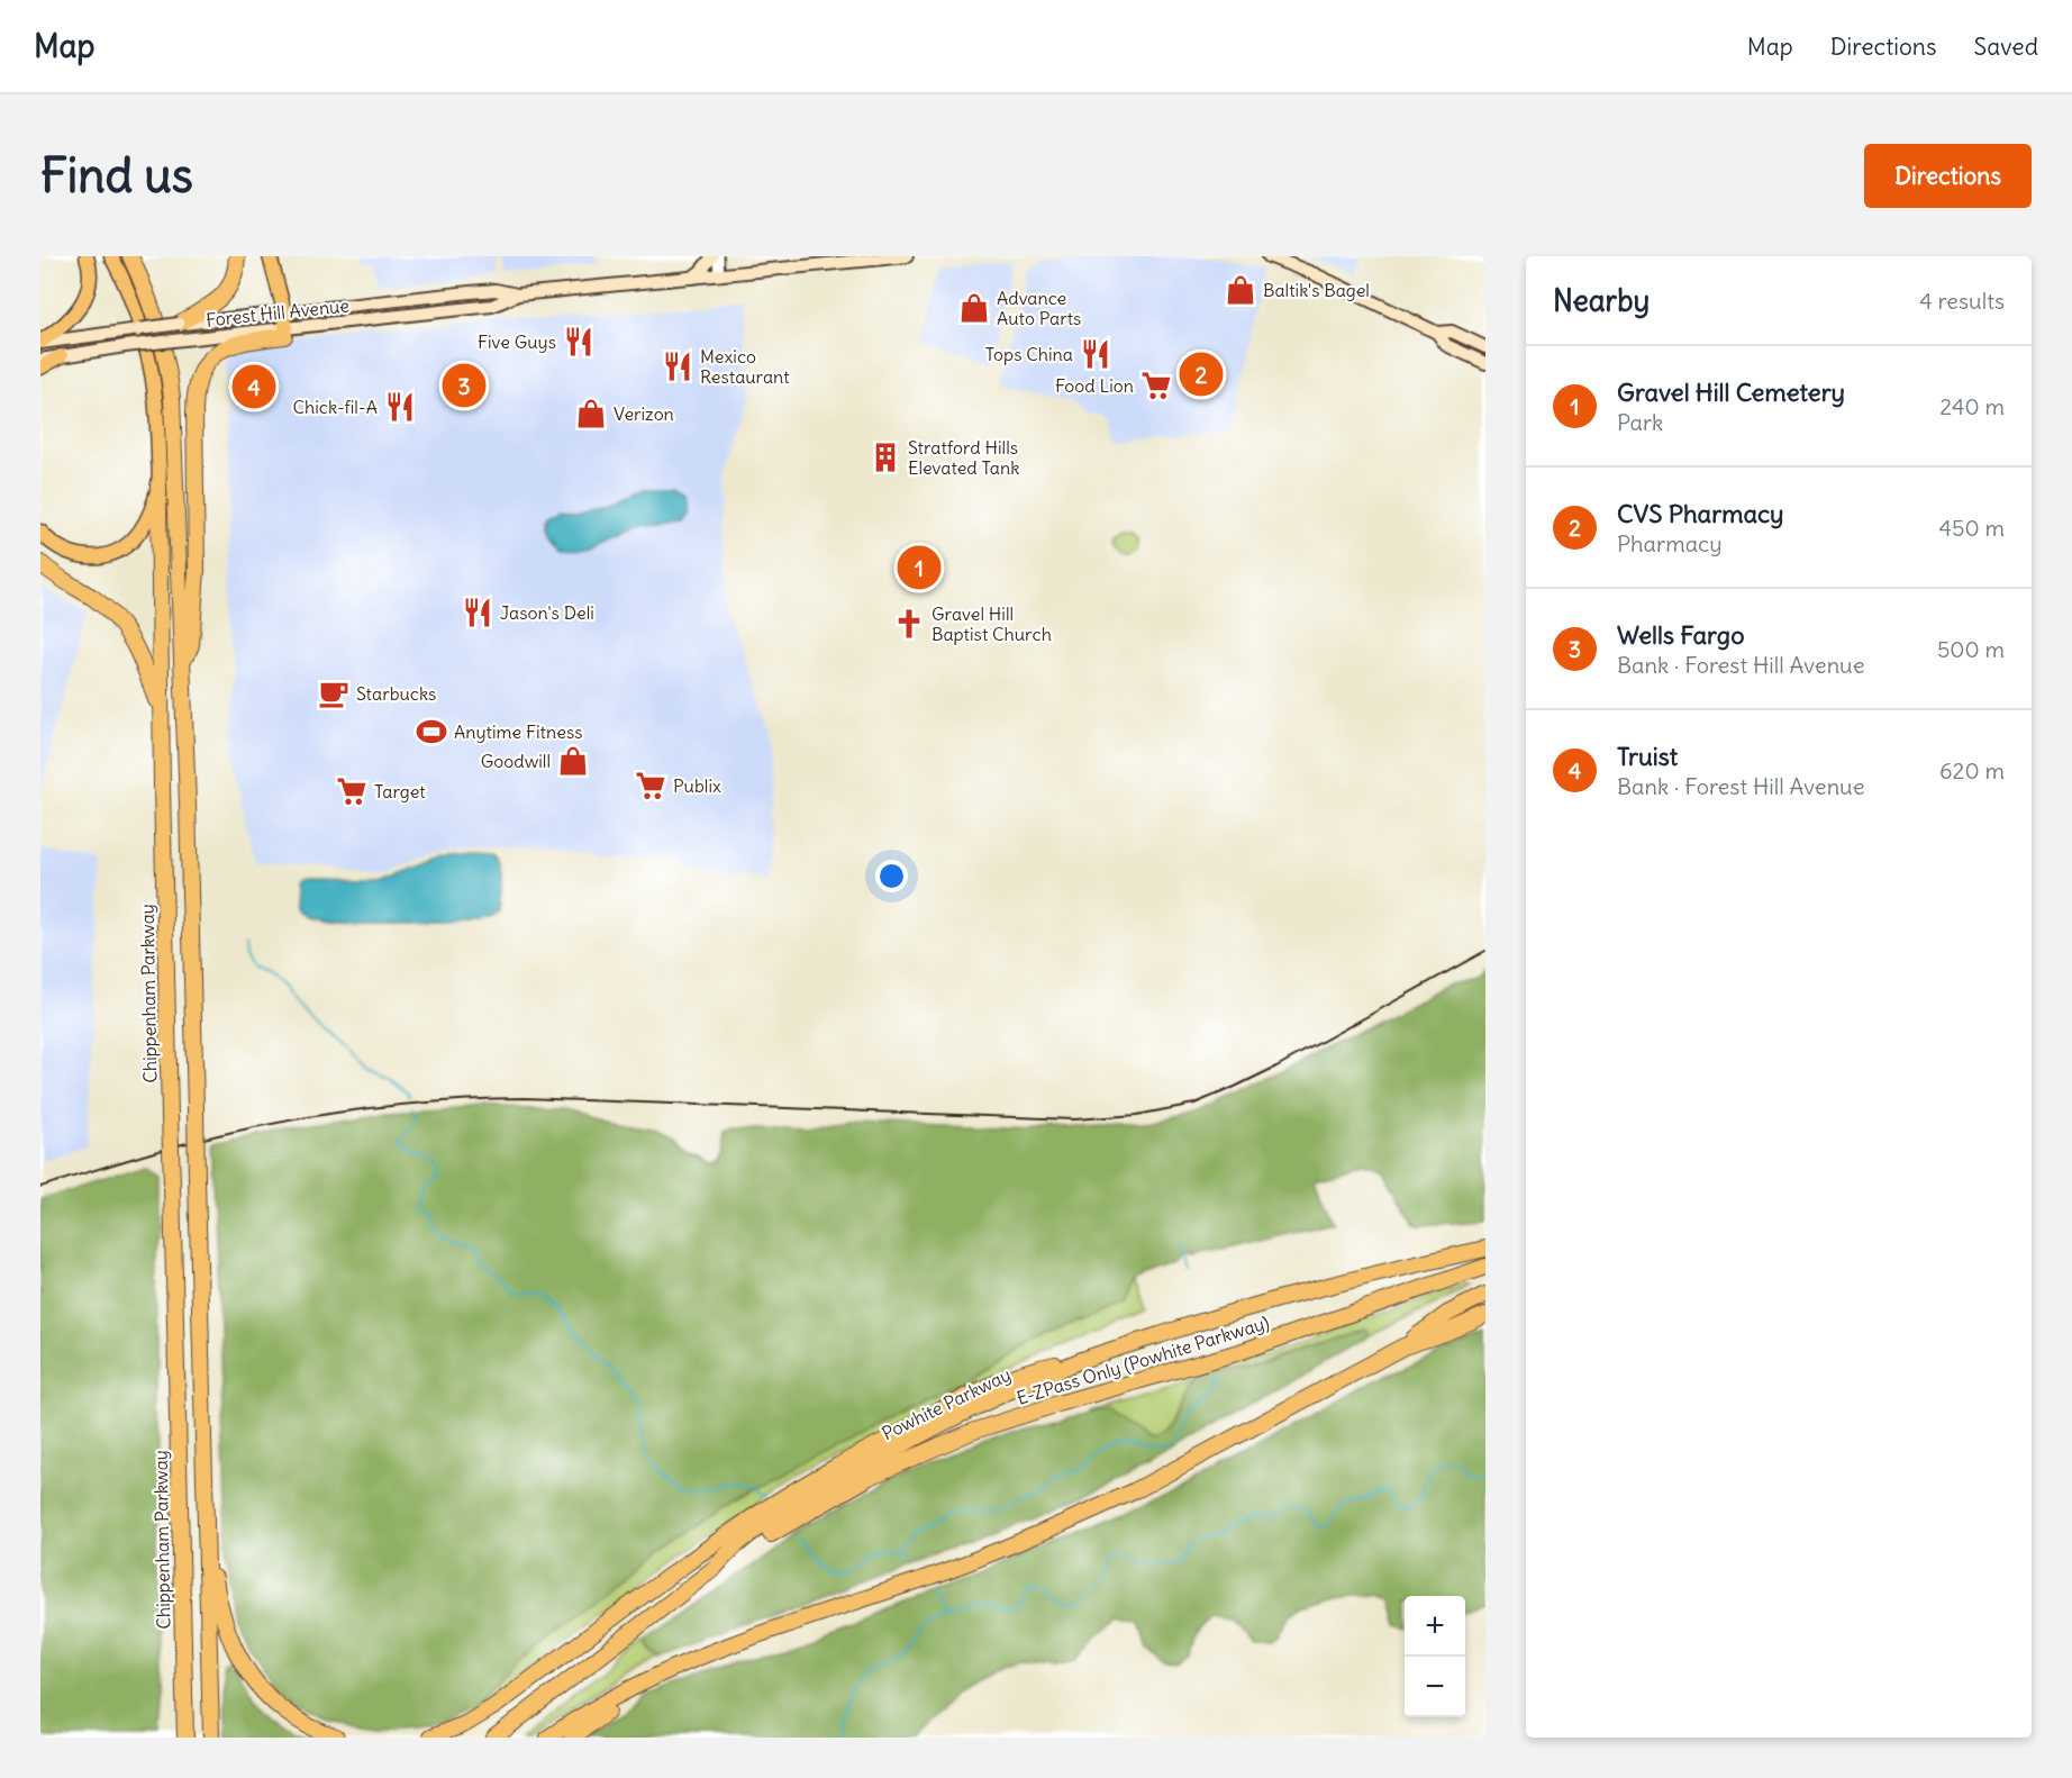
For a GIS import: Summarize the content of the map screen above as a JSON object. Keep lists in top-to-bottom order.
{
  "streets": {
    "highway": ["Chippenham Parkway", "E-ZPass Only (Powhite Parkway)", "Powhite Parkway"],
    "main road": ["Forest Hill Avenue"]
  },
  "crossings": [
    ["E-ZPass Only (Powhite Parkway)", "Powhite Parkway"]
  ],
  "places": {
    "shop": [
      "Baltik's Bagel",
      "Advance Auto Parts",
      "Verizon",
      "Goodwill"
    ],
    "restaurant": [
      "Five Guys",
      "Tops China",
      "Mexico Restaurant",
      "Chick-fil-A",
      "Jason's Deli"
    ],
    "supermarket": ["Food Lion", "Publix", "Target"],
    "building": ["Stratford Hills Elevated Tank"],
    "church": ["Gravel Hill Baptist Church"],
    "cafe": ["Starbucks"],
    "sports": ["Anytime Fitness"]
  },
  "page": {
    "header": "Map",
    "nav": ["Map", "Directions", "Saved"],
    "buttons": "Directions",
    "title": "Find us",
    "heading": ["Nearby", "4 results"],
    "list": [
      {
        "mark": "1",
        "name": "Gravel Hill Cemetery",
        "note": "Park",
        "value": "240 m"
      },
      {
        "mark": "2",
        "name": "CVS Pharmacy",
        "note": "Pharmacy",
        "value": "450 m"
      },
      {
        "mark": "3",
        "name": "Wells Fargo",
        "note": "Bank · Forest Hill Avenue",
        "value": "500 m"
      },
      {
        "mark": "4",
        "name": "Truist",
        "note": "Bank · Forest Hill Avenue",
        "value": "620 m"
      }
    ],
    "pins": [
      "2",
      "3",
      "4",
      "1"
    ],
    "map_buttons": ["+", "−"]
  }
}
